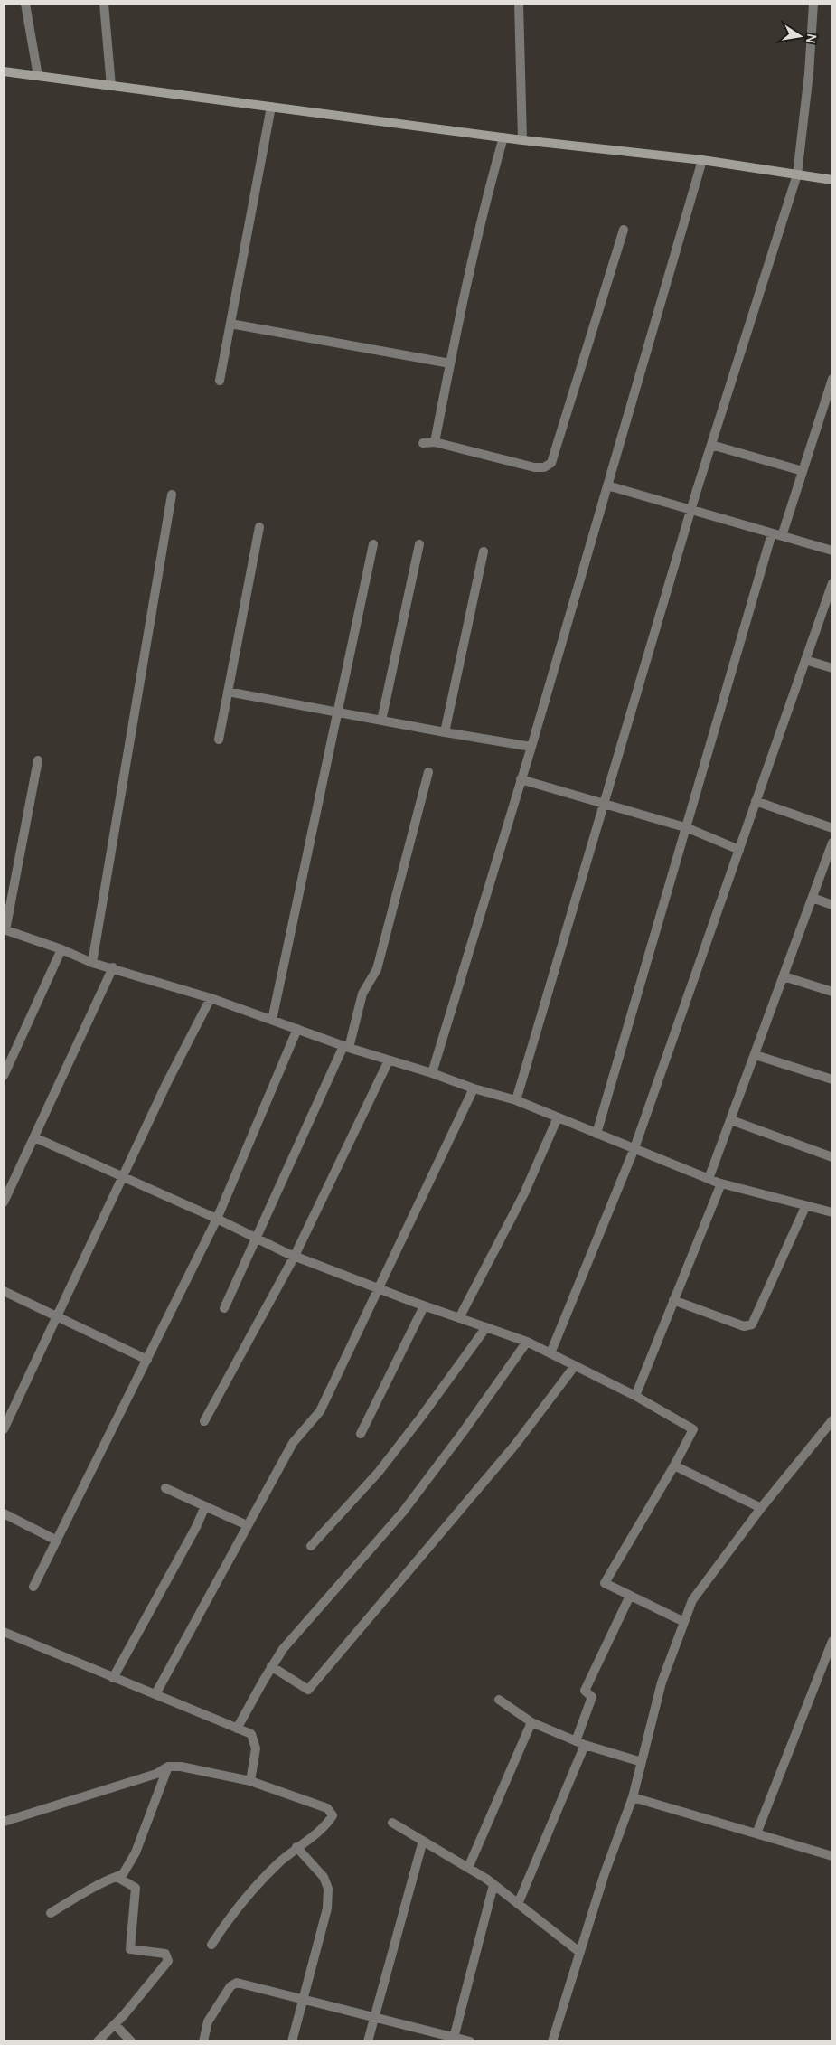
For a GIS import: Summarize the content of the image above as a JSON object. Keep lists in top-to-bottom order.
{
  "north": "right"
}
